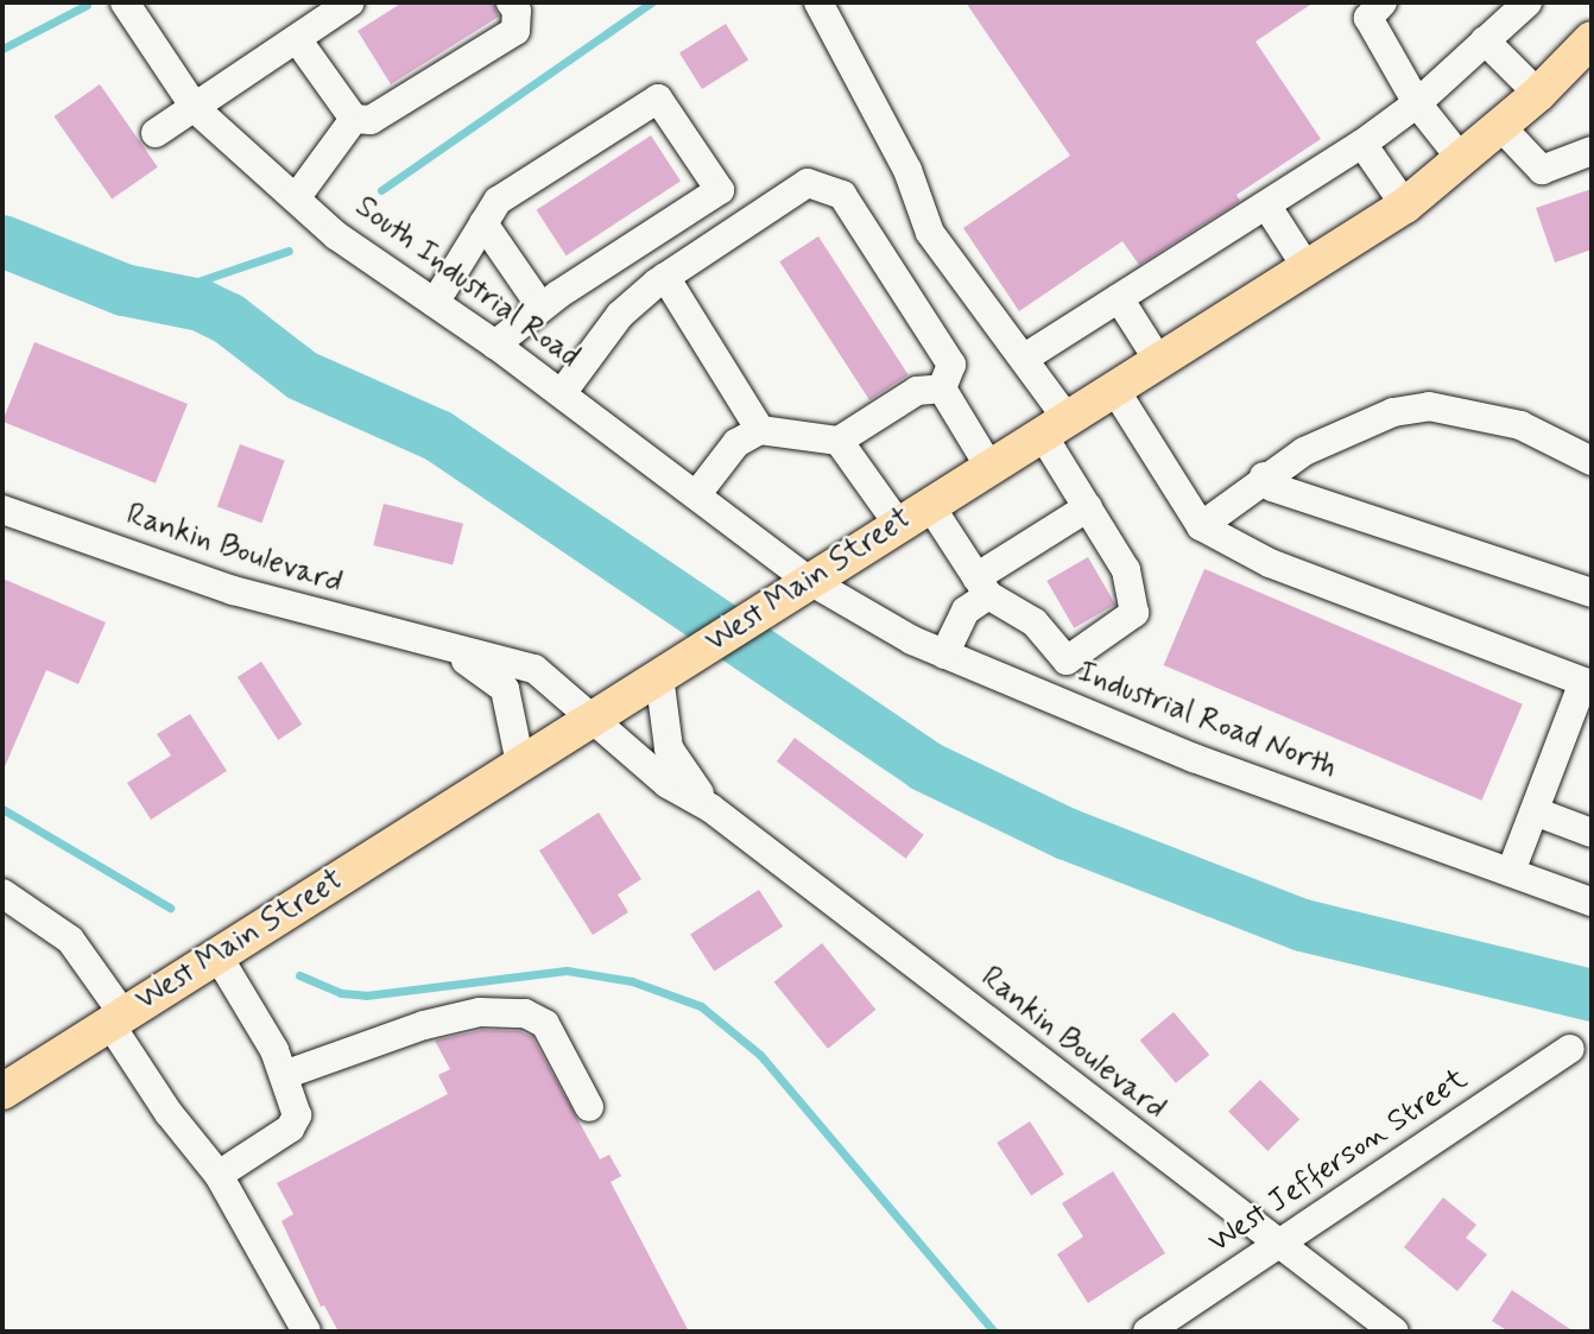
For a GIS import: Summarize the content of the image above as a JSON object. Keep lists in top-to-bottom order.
{
  "streets": {
    "main road": ["West Main Street"],
    "street": [
      "South Industrial Road",
      "Rankin Boulevard",
      "Industrial Road North",
      "West Jefferson Street"
    ]
  },
  "crossings": [
    ["South Industrial Road", "West Main Street"],
    ["South Industrial Road", "Industrial Road North"],
    ["Rankin Boulevard", "West Main Street"],
    ["Rankin Boulevard", "West Jefferson Street"],
    ["West Main Street", "Industrial Road North"]
  ]
}
